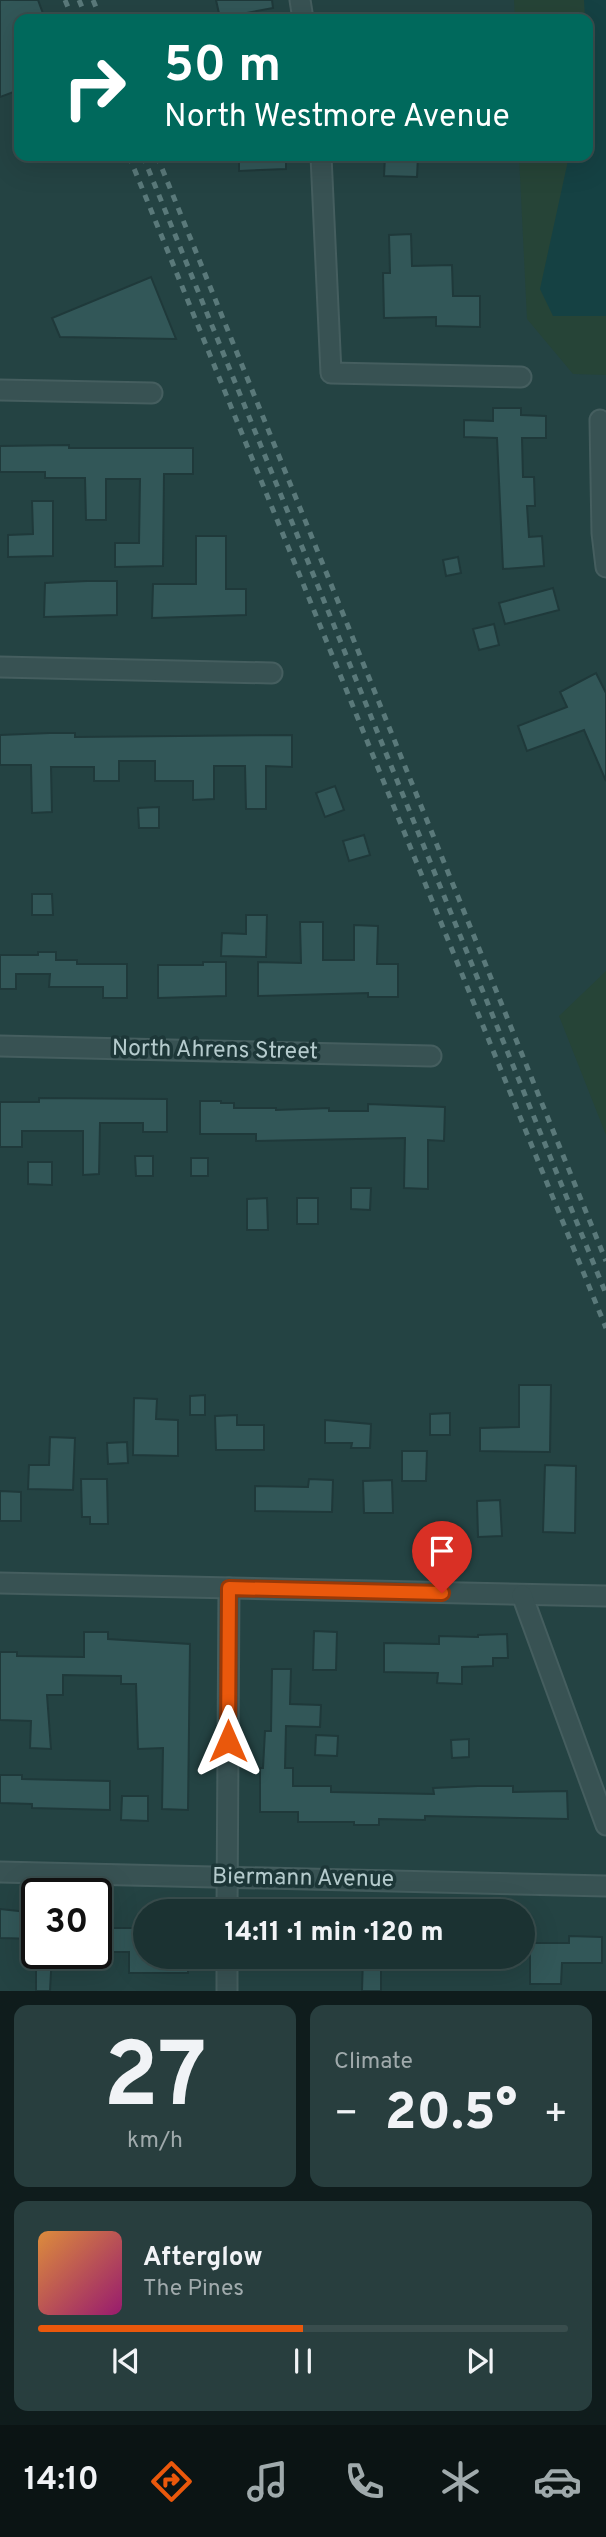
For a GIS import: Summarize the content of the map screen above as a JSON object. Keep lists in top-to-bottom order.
{
  "streets": {
    "street": ["North Ahrens Street", "Biermann Avenue"]
  },
  "page": {
    "turn": ["50 m", "North Westmore Avenue"],
    "limit": "30",
    "trip": "14:11 · 1 min · 120 m",
    "tile": [
      ["27", "km/h"],
      "Climate"
    ],
    "heat": ["−", "20.5°", "+"],
    "song": ["Afterglow", "The Pines"],
    "tabs": "14:10"
  }
}
